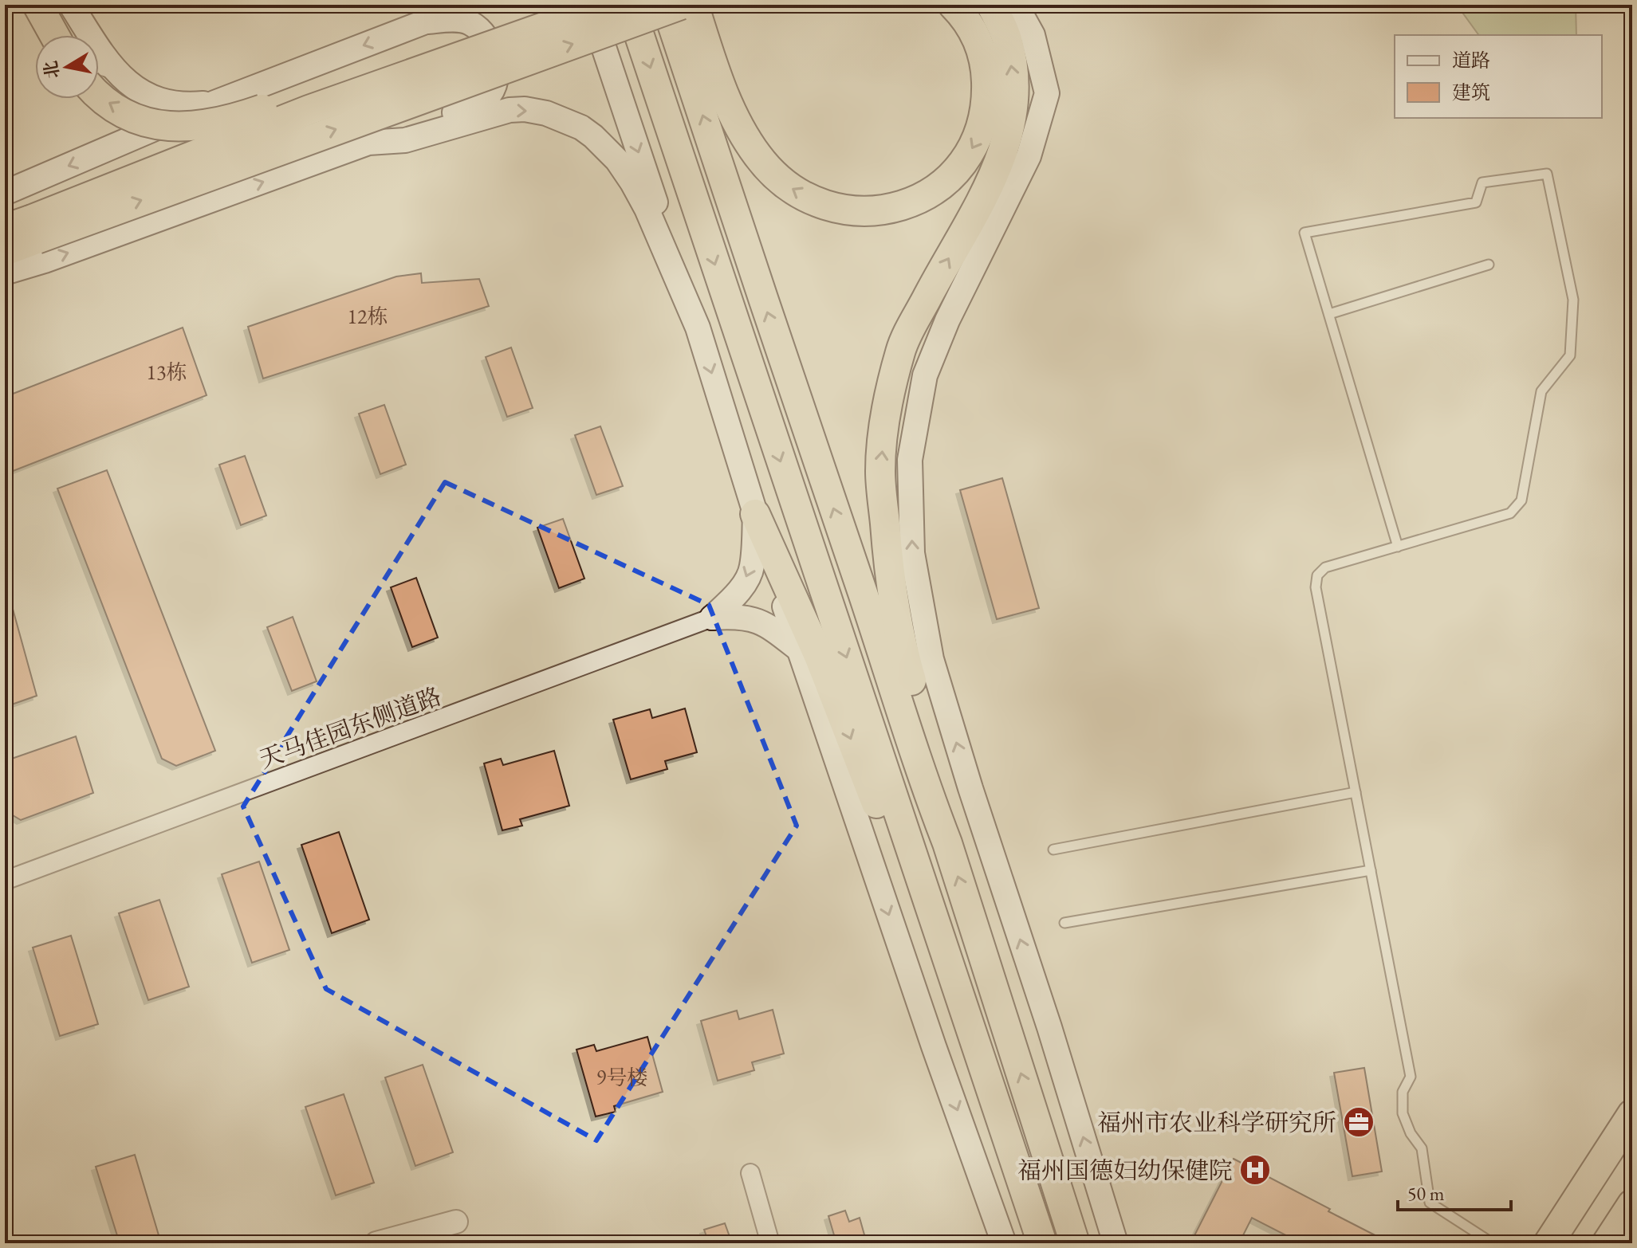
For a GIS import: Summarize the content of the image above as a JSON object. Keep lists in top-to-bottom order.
{
  "streets": {
    "street": ["天马佳园东侧道路"]
  },
  "places": {
    "office": ["福州市农业科学研究所"],
    "hospital": ["福州国德妇幼保健院"]
  },
  "house_numbers": ["12栋", "13栋", "9号楼"],
  "legend": ["道路", "建筑"],
  "scale_bar": "50 m",
  "north": "left"
}
